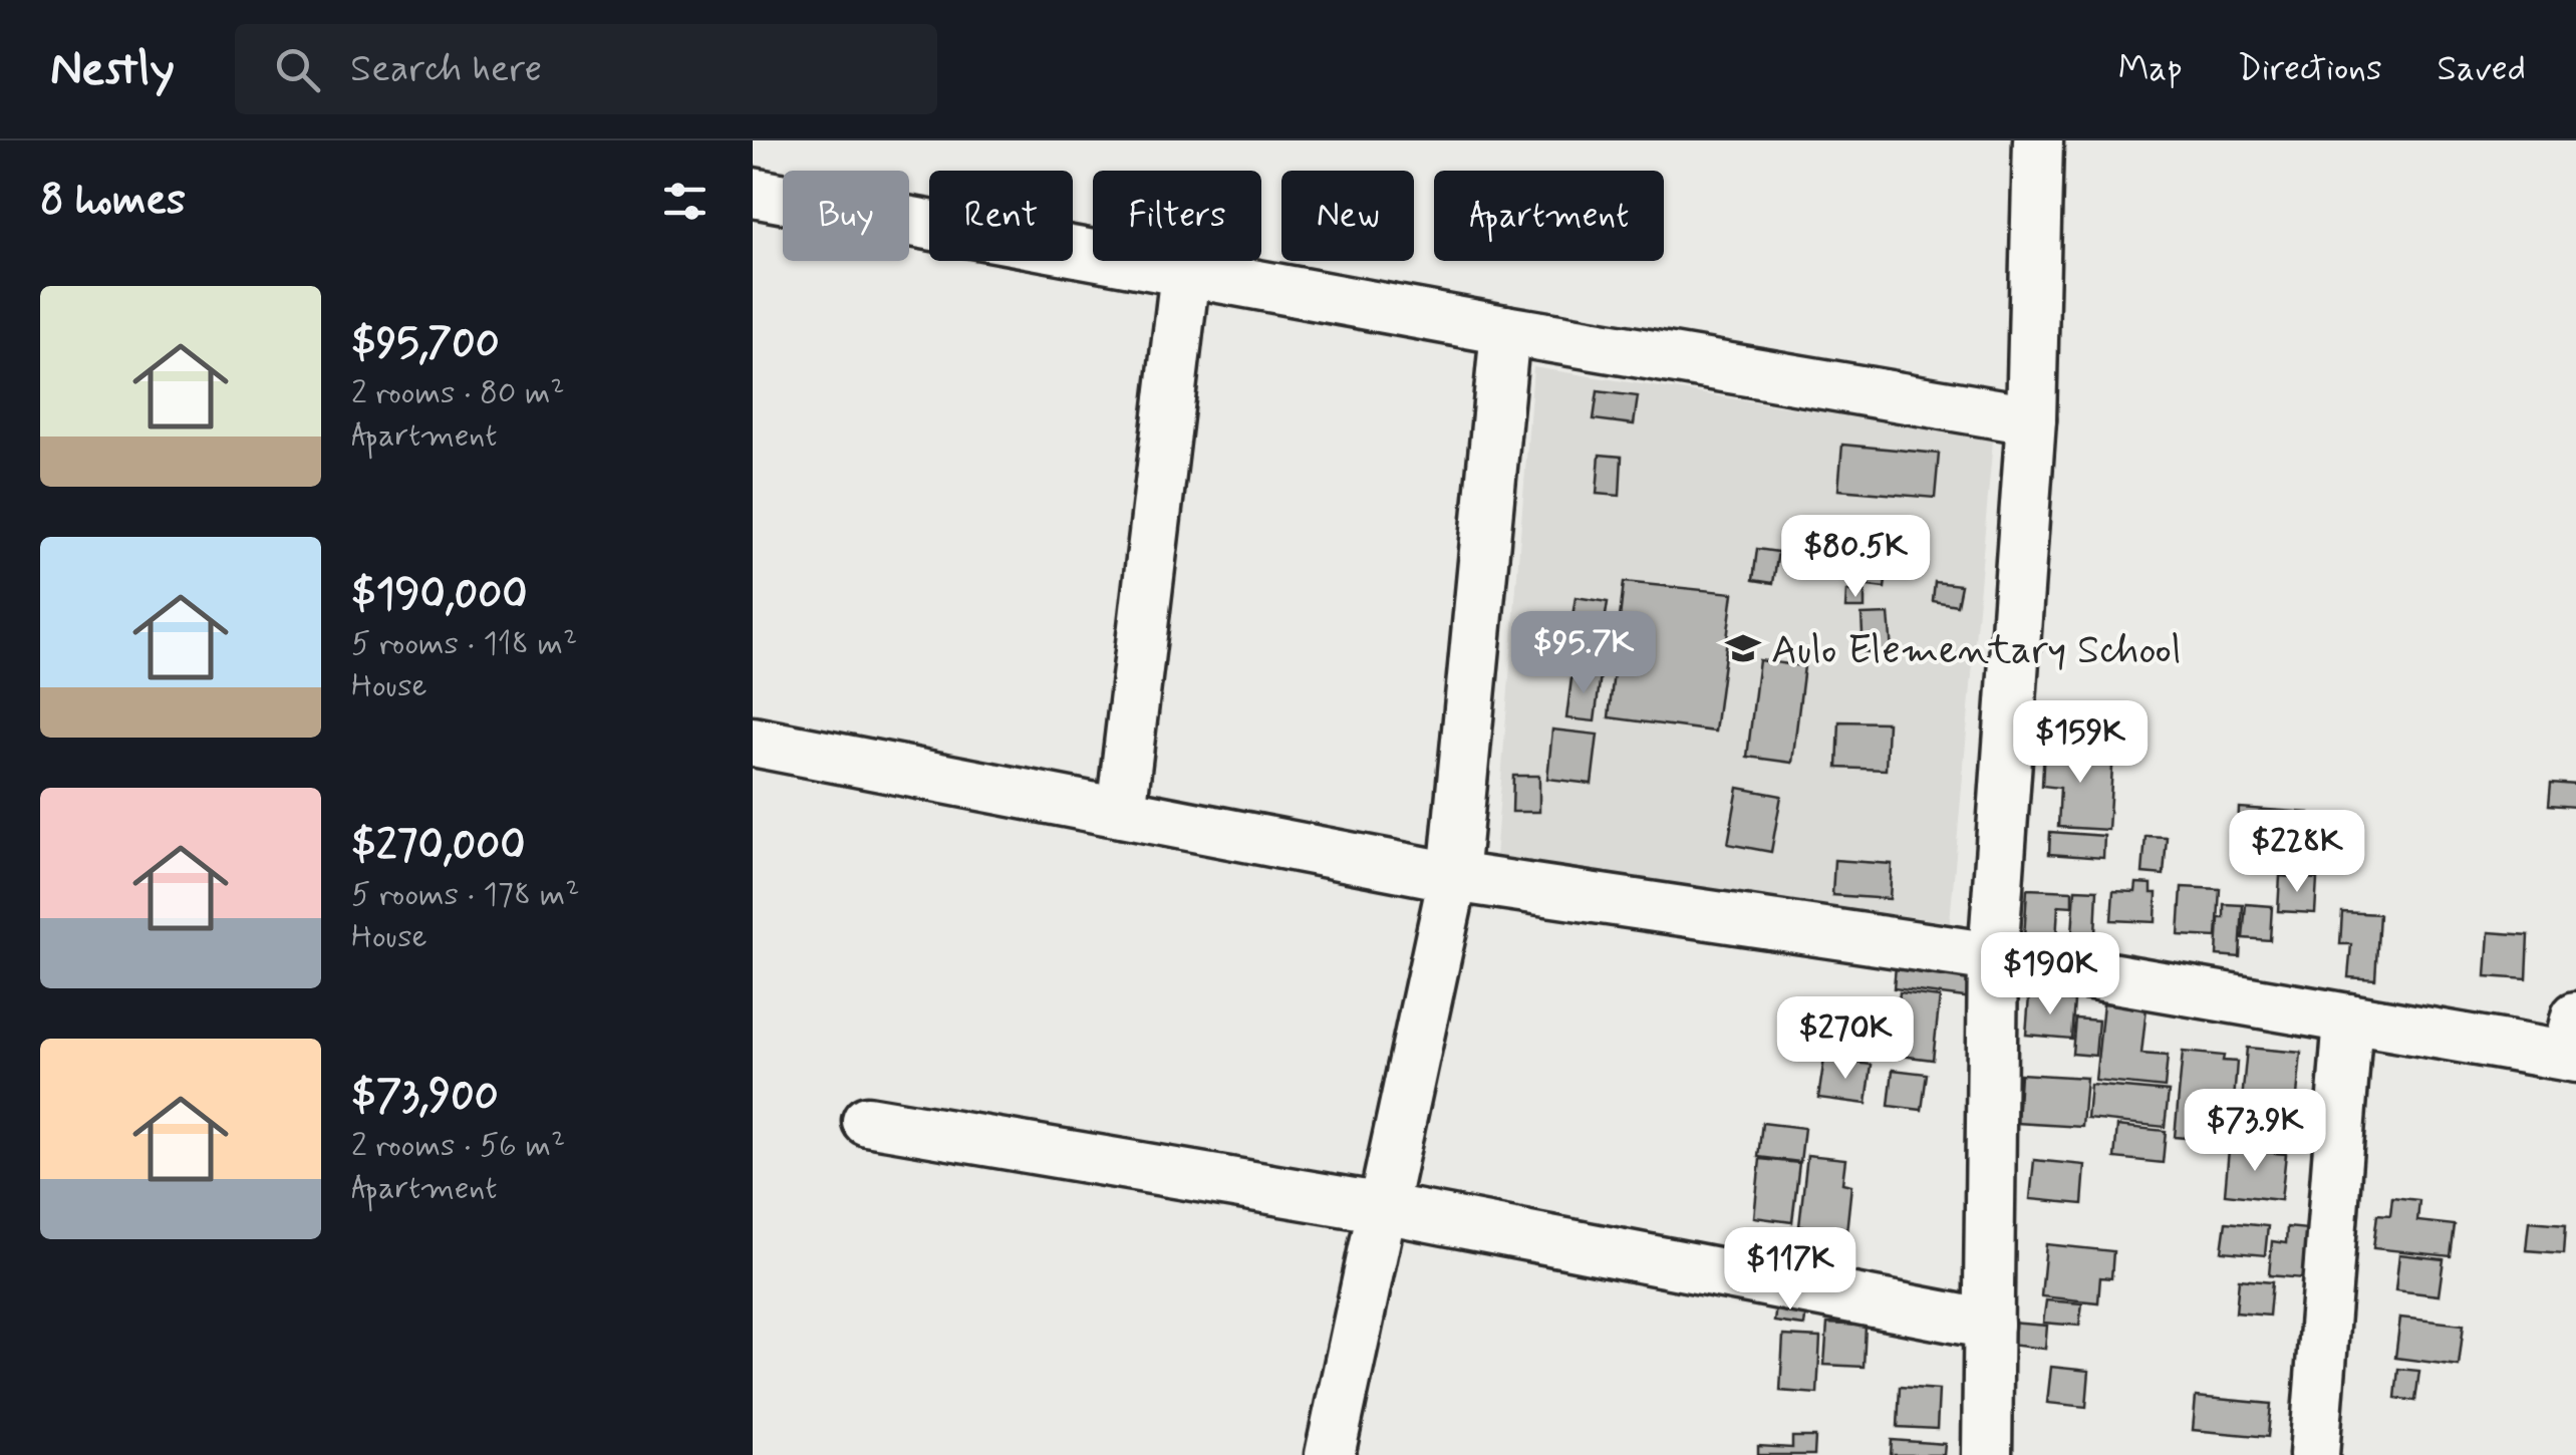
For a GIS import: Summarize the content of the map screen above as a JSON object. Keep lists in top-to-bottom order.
{
  "places": {
    "school or university": ["Aulo Elementary School"]
  },
  "page": {
    "header": "Nestly",
    "search": "Search here",
    "nav": ["Map", "Directions", "Saved"],
    "heading": "8 homes",
    "chip": [
      "Buy",
      "Rent",
      "Filters",
      "New",
      "Apartment"
    ],
    "list": [
      {
        "name": "$95,700",
        "note": "2 rooms · 80 m² · Apartment"
      },
      {
        "name": "$190,000",
        "note": "5 rooms · 118 m² · House"
      },
      {
        "name": "$270,000",
        "note": "5 rooms · 178 m² · House"
      },
      {
        "name": "$73,900",
        "note": "2 rooms · 56 m² · Apartment"
      }
    ],
    "price": [
      "$80.5K",
      "$95.7K",
      "$159K",
      "$228K",
      "$190K",
      "$270K",
      "$73.9K",
      "$117K"
    ]
  }
}
